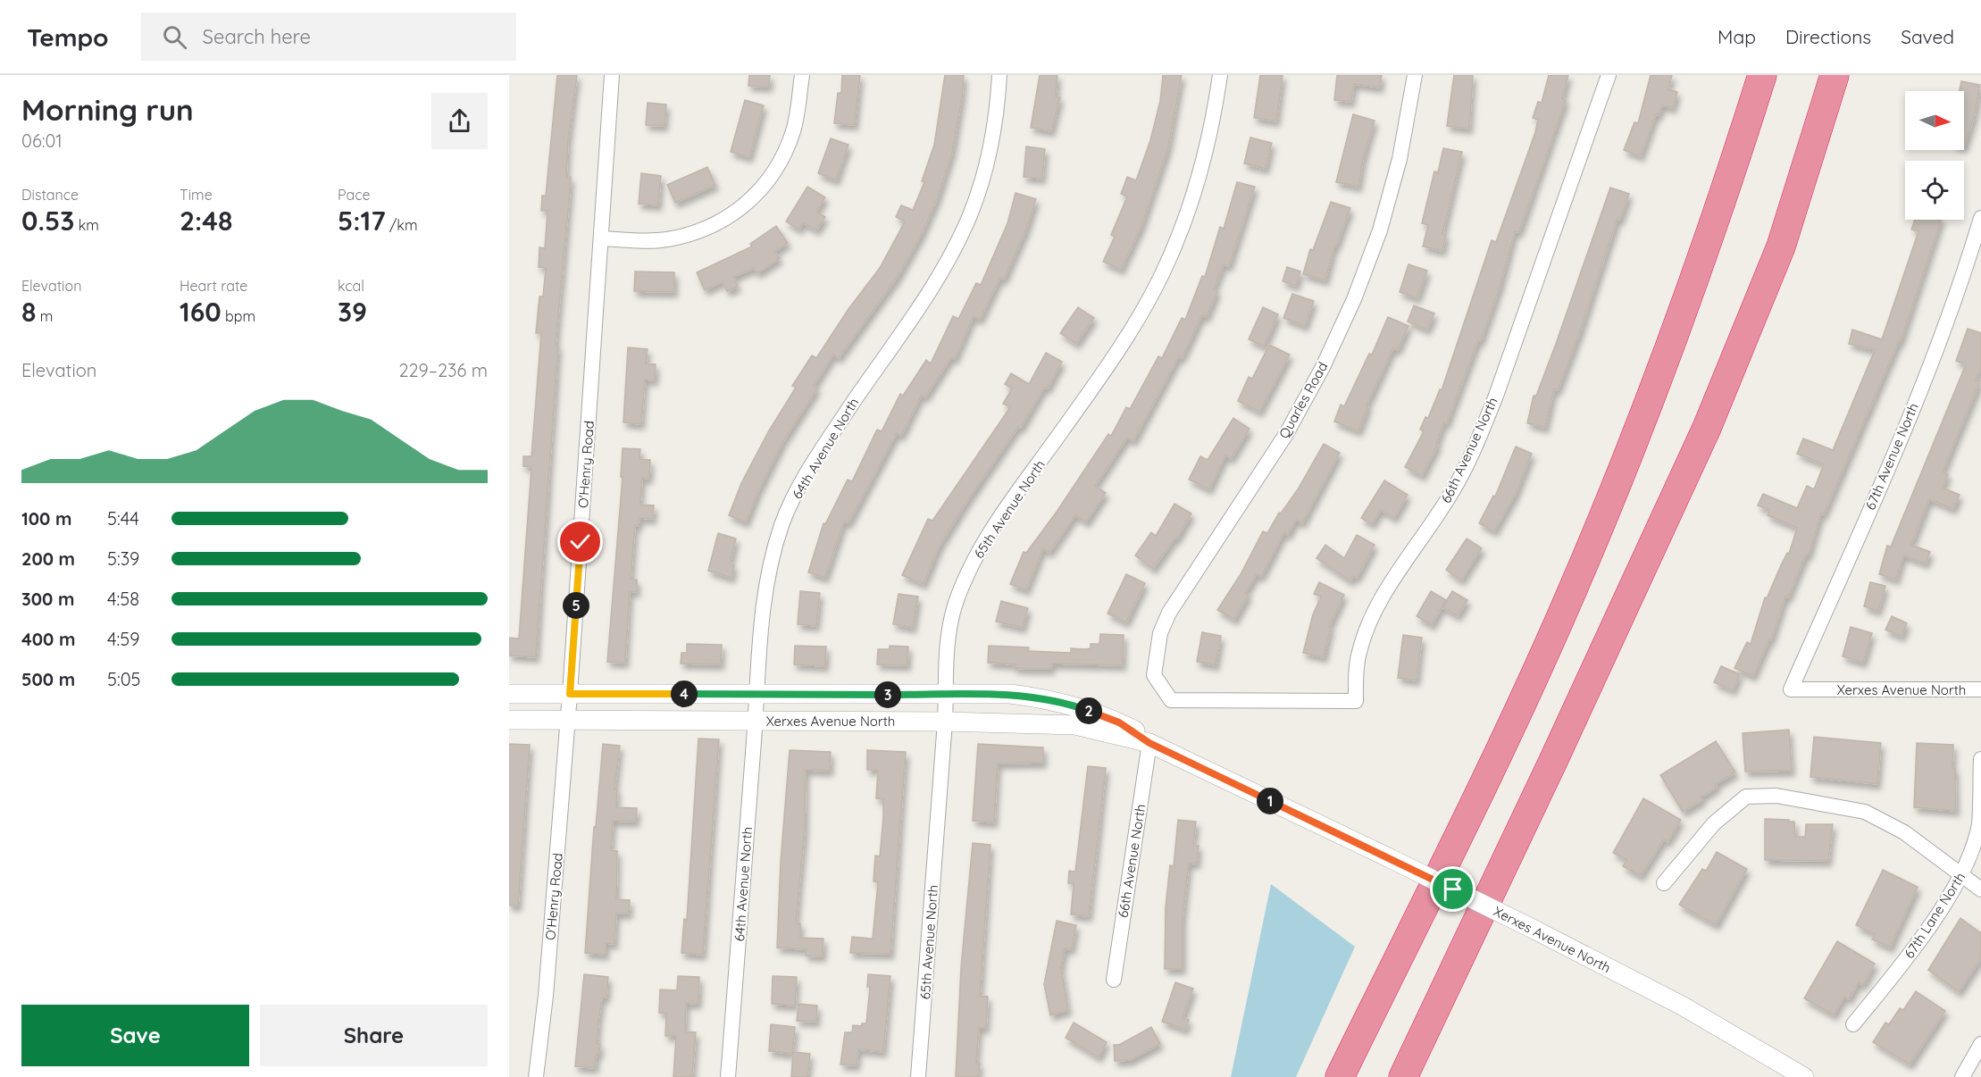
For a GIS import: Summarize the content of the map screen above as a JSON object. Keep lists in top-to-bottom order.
{
  "streets": {
    "street": [
      "Quarles Road",
      "64th Avenue North",
      "66th Avenue North",
      "67th Avenue North",
      "O'Henry Road",
      "65th Avenue North",
      "Xerxes Avenue North",
      "67th Lane North"
    ]
  },
  "crossings": [
    ["Quarles Road", "66th Avenue North"],
    ["64th Avenue North", "Xerxes Avenue North"],
    ["66th Avenue North", "Xerxes Avenue North"],
    ["67th Avenue North", "Xerxes Avenue North"],
    ["O'Henry Road", "Xerxes Avenue North"],
    ["65th Avenue North", "Xerxes Avenue North"]
  ],
  "north": "right",
  "page": {
    "header": "Tempo",
    "search": "Search here",
    "nav": ["Map", "Directions", "Saved"],
    "heading": ["Morning run", "06:01"],
    "stats": [
      ["Distance", "0.53 km"],
      ["Time", "2:48"],
      ["Pace", "5:17 /km"],
      ["Elevation", "8 m"],
      ["Heart rate", "160 bpm"],
      ["kcal", "39"]
    ],
    "chart": ["Elevation", "229–236 m"],
    "list": [
      {
        "name": "100 m",
        "note": "5:44"
      },
      {
        "name": "200 m",
        "note": "5:39"
      },
      {
        "name": "300 m",
        "note": "4:58"
      },
      {
        "name": "400 m",
        "note": "4:59"
      },
      {
        "name": "500 m",
        "note": "5:05"
      }
    ],
    "pins": [
      "5",
      "4",
      "3",
      "2",
      "1"
    ],
    "buttons": ["Save", "Share"]
  }
}
